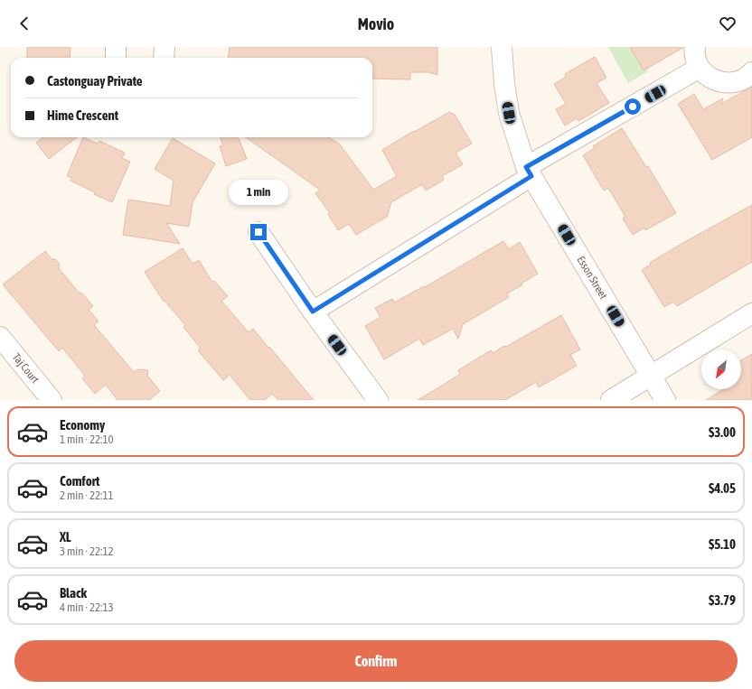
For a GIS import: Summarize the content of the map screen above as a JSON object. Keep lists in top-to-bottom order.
{
  "streets": {
    "street": ["Esson Street", "Taj Court"]
  },
  "north": "bottom left",
  "page": {
    "header": "Movio",
    "banner": ["Castonguay Private", "Hime Crescent"],
    "bubble": "1 min",
    "list": [
      {
        "name": "Economy",
        "note": "1 min · 22:10",
        "value": "$3.00"
      },
      {
        "name": "Comfort",
        "note": "2 min · 22:11",
        "value": "$4.05"
      },
      {
        "name": "XL",
        "note": "3 min · 22:12",
        "value": "$5.10"
      },
      {
        "name": "Black",
        "note": "4 min · 22:13",
        "value": "$3.79"
      }
    ],
    "buttons": "Confirm"
  }
}
